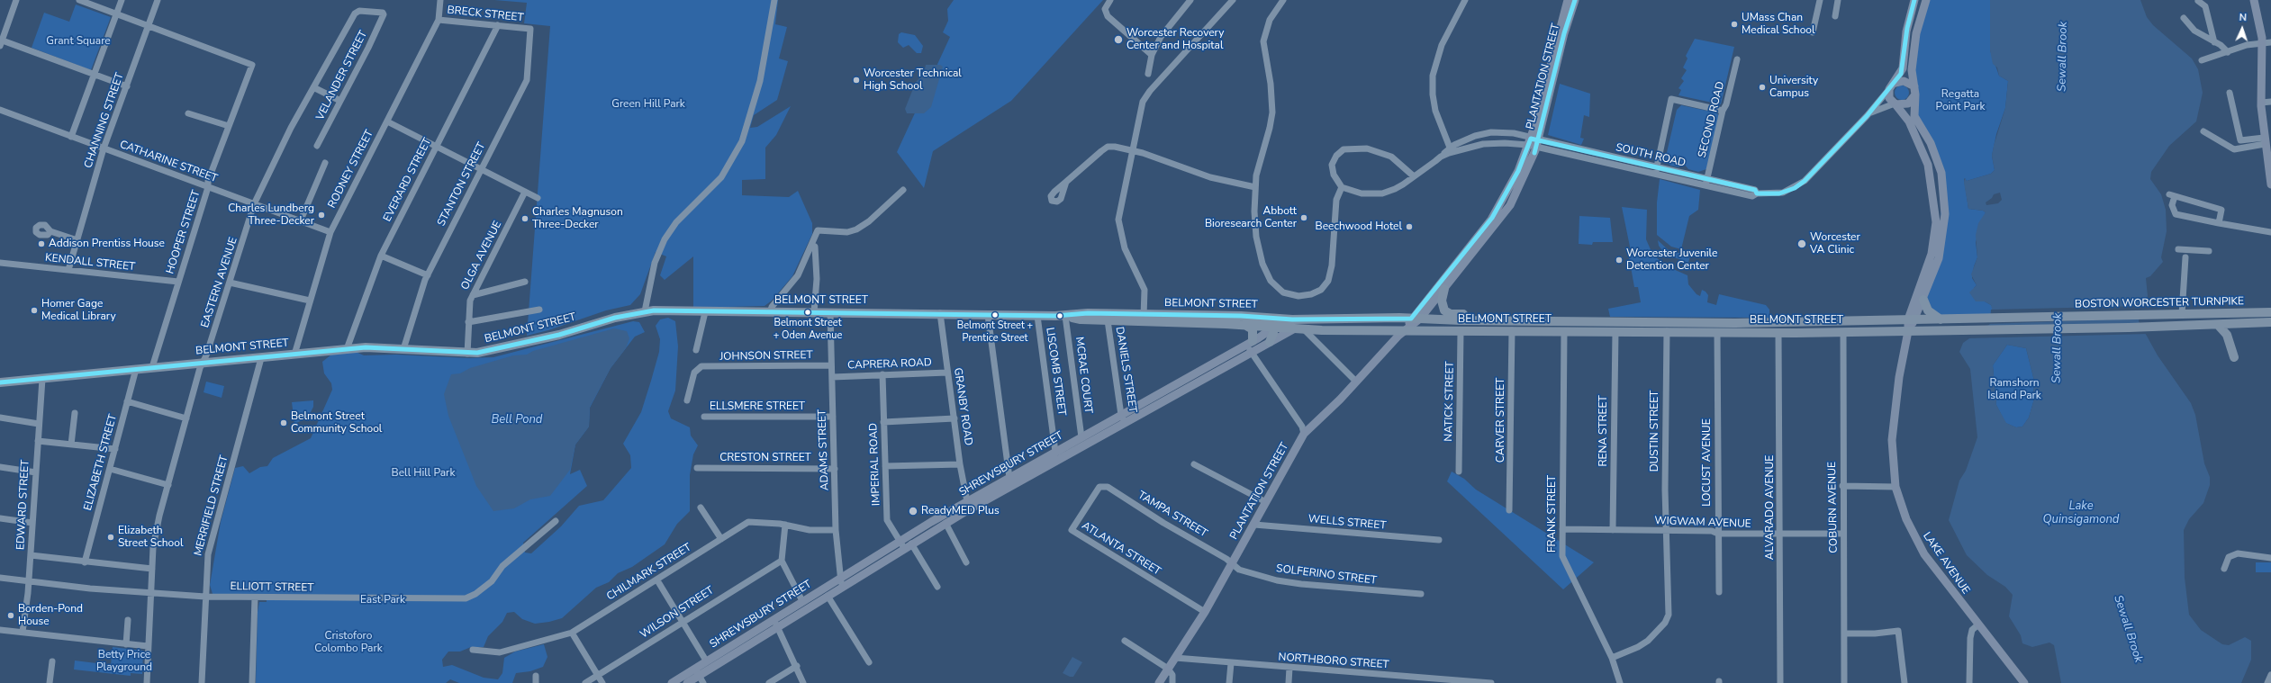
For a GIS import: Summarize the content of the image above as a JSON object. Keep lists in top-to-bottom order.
{
  "streets": {
    "highway": ["BELMONT STREET", "BOSTON WORCESTER TURNPIKE"],
    "main road": ["PLANTATION STREET", "SHREWSBURY STREET", "LAKE AVENUE"],
    "street": [
      "BRECK STREET",
      "VELANDER STREET",
      "SECOND ROAD",
      "CHANNING STREET",
      "SOUTH ROAD",
      "CATHARINE STREET",
      "RODNEY STREET",
      "EVERARD STREET",
      "STANTON STREET",
      "HOOPER STREET",
      "OLGA AVENUE",
      "KENDALL STREET",
      "EASTERN AVENUE",
      "JOHNSON STREET",
      "CAPRERA ROAD",
      "DANIELS STREET",
      "LISCOMB STREET",
      "MCRAE COURT",
      "NATICK STREET",
      "ELLSMERE STREET",
      "GRANBY ROAD",
      "CARVER STREET",
      "RENA STREET",
      "DUSTIN STREET",
      "ADAMS STREET",
      "CRESTON STREET",
      "ELIZABETH STREET",
      "LOCUST AVENUE",
      "IMPERIAL ROAD",
      "EDWARD STREET",
      "MERRIFIELD STREET",
      "ALVARADO AVENUE",
      "COBURN AVENUE",
      "FRANK STREET",
      "TAMPA STREET",
      "WELLS STREET",
      "WIGWAM AVENUE",
      "ATLANTA STREET",
      "CHILMARK STREET",
      "SOLFERINO STREET",
      "ELLIOTT STREET",
      "WILSON STREET",
      "NORTHBORO STREET"
    ]
  },
  "crossings": [
    ["BRECK STREET", "RODNEY STREET"],
    ["BRECK STREET", "EVERARD STREET"],
    ["BRECK STREET", "STANTON STREET"],
    ["VELANDER STREET", "EASTERN AVENUE"],
    ["PLANTATION STREET", "SOUTH ROAD"],
    ["PLANTATION STREET", "BELMONT STREET"],
    ["PLANTATION STREET", "TAMPA STREET"],
    ["PLANTATION STREET", "WELLS STREET"],
    ["PLANTATION STREET", "ATLANTA STREET"],
    ["PLANTATION STREET", "SOLFERINO STREET"],
    ["PLANTATION STREET", "NORTHBORO STREET"],
    ["SECOND ROAD", "SOUTH ROAD"],
    ["CHANNING STREET", "CATHARINE STREET"],
    ["CHANNING STREET", "HOOPER STREET"],
    ["CHANNING STREET", "KENDALL STREET"],
    ["CATHARINE STREET", "RODNEY STREET"],
    ["CATHARINE STREET", "HOOPER STREET"],
    ["CATHARINE STREET", "EASTERN AVENUE"],
    ["RODNEY STREET", "BELMONT STREET"],
    ["EVERARD STREET", "BELMONT STREET"],
    ["STANTON STREET", "BELMONT STREET"],
    ["HOOPER STREET", "KENDALL STREET"],
    ["HOOPER STREET", "BELMONT STREET"],
    ["OLGA AVENUE", "BELMONT STREET"],
    ["EASTERN AVENUE", "BELMONT STREET"],
    ["EASTERN AVENUE", "ELLIOTT STREET"],
    ["BELMONT STREET", "BOSTON WORCESTER TURNPIKE"],
    ["BELMONT STREET", "DANIELS STREET"],
    ["BELMONT STREET", "LISCOMB STREET"],
    ["BELMONT STREET", "MCRAE COURT"],
    ["BELMONT STREET", "NATICK STREET"],
    ["BELMONT STREET", "GRANBY ROAD"],
    ["BELMONT STREET", "CARVER STREET"],
    ["BELMONT STREET", "RENA STREET"],
    ["BELMONT STREET", "DUSTIN STREET"],
    ["BELMONT STREET", "ADAMS STREET"],
    ["BELMONT STREET", "ELIZABETH STREET"],
    ["BELMONT STREET", "LOCUST AVENUE"],
    ["BELMONT STREET", "SHREWSBURY STREET"],
    ["BELMONT STREET", "EDWARD STREET"],
    ["BELMONT STREET", "MERRIFIELD STREET"],
    ["BELMONT STREET", "ALVARADO AVENUE"],
    ["BELMONT STREET", "COBURN AVENUE"],
    ["BELMONT STREET", "FRANK STREET"],
    ["BELMONT STREET", "LAKE AVENUE"],
    ["JOHNSON STREET", "ADAMS STREET"],
    ["CAPRERA ROAD", "GRANBY ROAD"],
    ["CAPRERA ROAD", "ADAMS STREET"],
    ["CAPRERA ROAD", "IMPERIAL ROAD"],
    ["DANIELS STREET", "SHREWSBURY STREET"],
    ["LISCOMB STREET", "SHREWSBURY STREET"],
    ["MCRAE COURT", "SHREWSBURY STREET"],
    ["ELLSMERE STREET", "ADAMS STREET"],
    ["GRANBY ROAD", "SHREWSBURY STREET"],
    ["RENA STREET", "WIGWAM AVENUE"],
    ["DUSTIN STREET", "FRANK STREET"],
    ["DUSTIN STREET", "WIGWAM AVENUE"],
    ["ADAMS STREET", "CRESTON STREET"],
    ["ADAMS STREET", "SHREWSBURY STREET"],
    ["ADAMS STREET", "CHILMARK STREET"],
    ["LOCUST AVENUE", "WIGWAM AVENUE"],
    ["IMPERIAL ROAD", "SHREWSBURY STREET"],
    ["EDWARD STREET", "ELLIOTT STREET"],
    ["MERRIFIELD STREET", "ELLIOTT STREET"],
    ["ALVARADO AVENUE", "WIGWAM AVENUE"],
    ["COBURN AVENUE", "WIGWAM AVENUE"],
    ["FRANK STREET", "WIGWAM AVENUE"],
    ["TAMPA STREET", "ATLANTA STREET"],
    ["TAMPA STREET", "SOLFERINO STREET"]
  ],
  "water": ["Sewall Brook", "Bell Pond", "Lake Quinsigamond"],
  "parks": [
    "Grant Square",
    "Regatta Point Park",
    "Green Hill Park",
    "Ramshorn Island Park",
    "Bell Hill Park",
    "East Park",
    "Cristoforo Colombo Park",
    "Betty Price Playground"
  ],
  "places": [
    "UMass Chan Medical School",
    "Worcester Recovery Center and Hospital",
    "Worcester Technical High School",
    "University Campus",
    "Charles Lundberg Three-Decker",
    "Abbott Bioresearch Center",
    "Charles Magnuson Three-Decker",
    "Beechwood Hotel",
    "Addison Prentiss House",
    "Worcester VA Clinic",
    "Worcester Juvenile Detention Center",
    "Homer Gage Medical Library",
    "Belmont Street + Oden Avenue",
    "Belmont Street + Prentice Street",
    "Belmont Street Community School",
    "ReadyMED Plus",
    "Elizabeth Street School",
    "Borden-Pond House"
  ],
  "north": "top"
}
